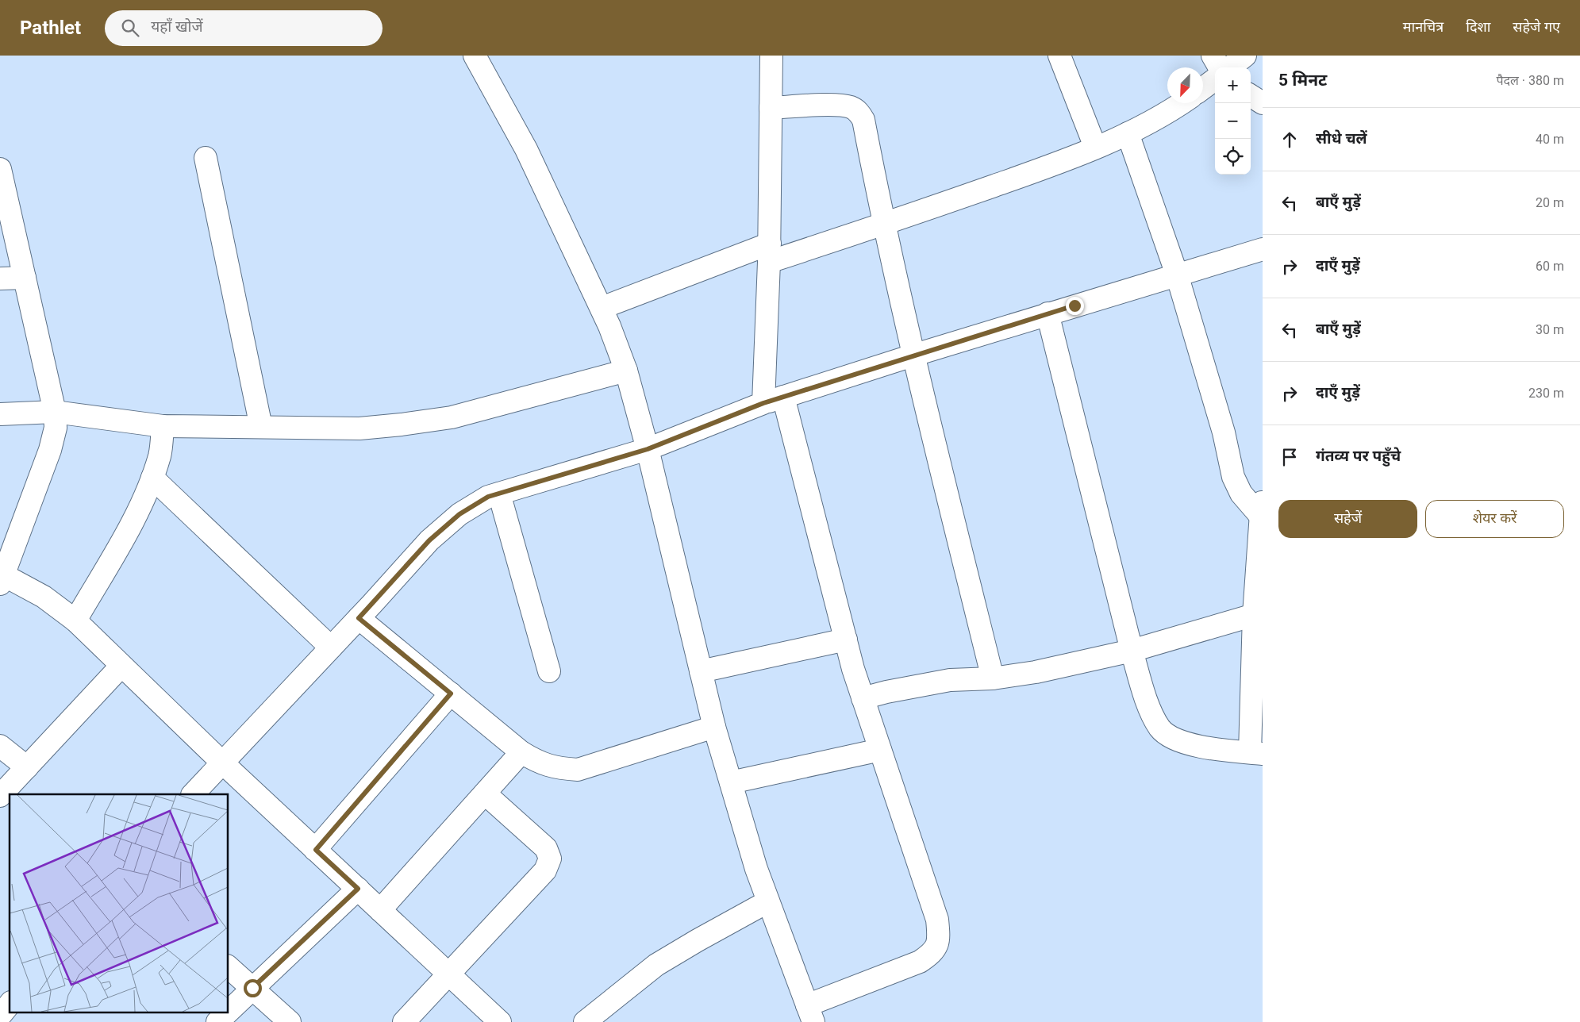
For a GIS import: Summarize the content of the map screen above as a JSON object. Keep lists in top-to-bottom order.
{
  "north": "bottom left",
  "page": {
    "header": "Pathlet",
    "search": "यहाँ खोजें",
    "nav": ["मानचित्र", "दिशा", "सहेजे गए"],
    "heading": ["5 मिनट", "पैदल · 380 m"],
    "map_buttons": ["+", "−"],
    "list": [
      ["सीधे चलें", "40 m"],
      ["बाएँ मुड़ें", "20 m"],
      ["दाएँ मुड़ें", "60 m"],
      ["बाएँ मुड़ें", "30 m"],
      ["दाएँ मुड़ें", "230 m"],
      "गंतव्य पर पहुँचे"
    ],
    "buttons": ["सहेजें", "शेयर करें"]
  }
}
